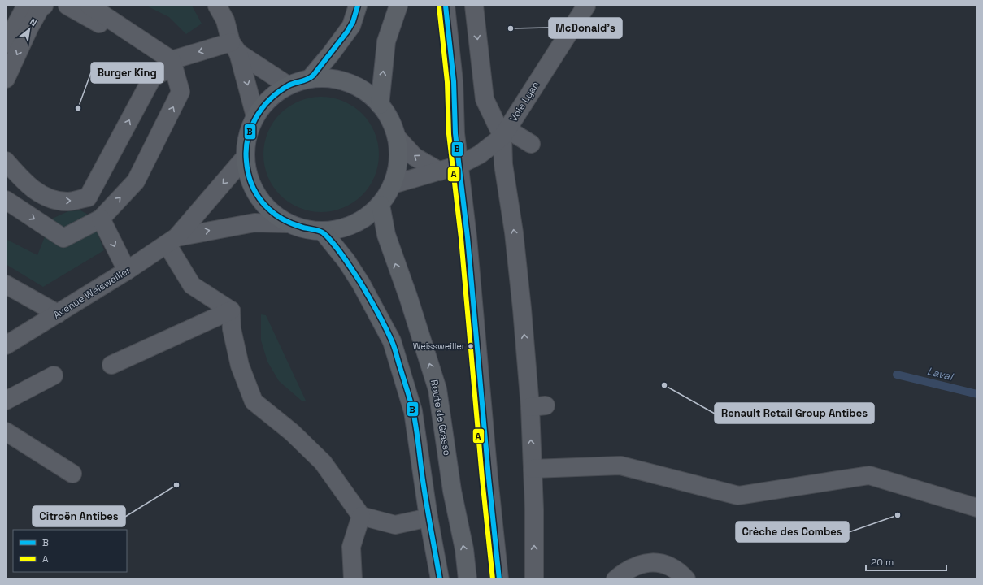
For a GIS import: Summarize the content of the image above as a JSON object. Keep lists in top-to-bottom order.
{
  "streets": {
    "main road": ["Route de Grasse"],
    "street": ["Voie Lyan", "Avenue Weisweiller"]
  },
  "water": ["Laval"],
  "places": [
    "McDonald's",
    "Burger King",
    "Weissweiller",
    "Renault Retail Group Antibes",
    "Citroën Antibes",
    "Crèche des Combes"
  ],
  "lines": ["transit line B", "transit line A"],
  "legend": ["B", "A"],
  "scale_bar": "20 m",
  "north": "top right"
}
